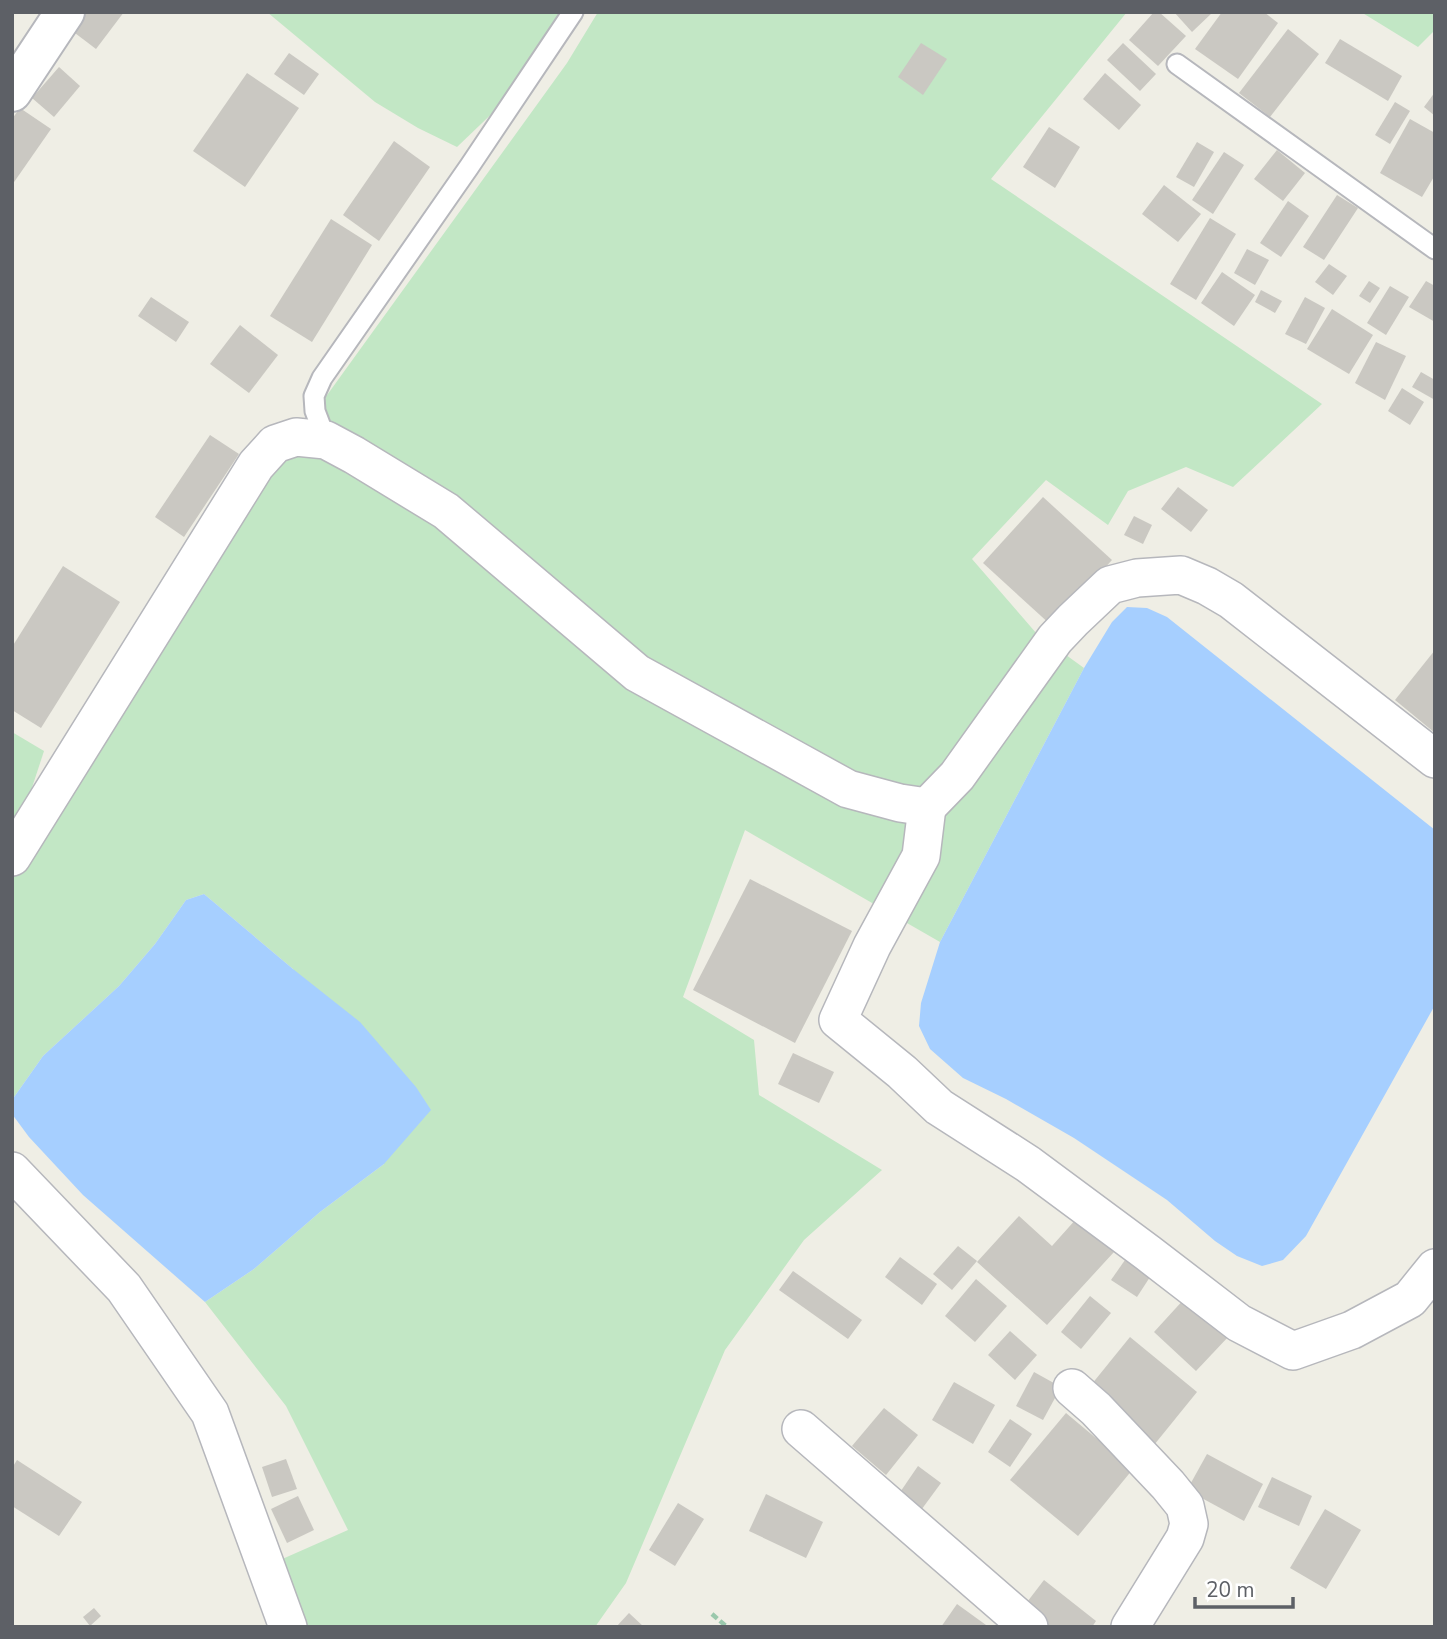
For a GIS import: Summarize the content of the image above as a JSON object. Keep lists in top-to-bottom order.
{
  "scale_bar": "20 m"
}
